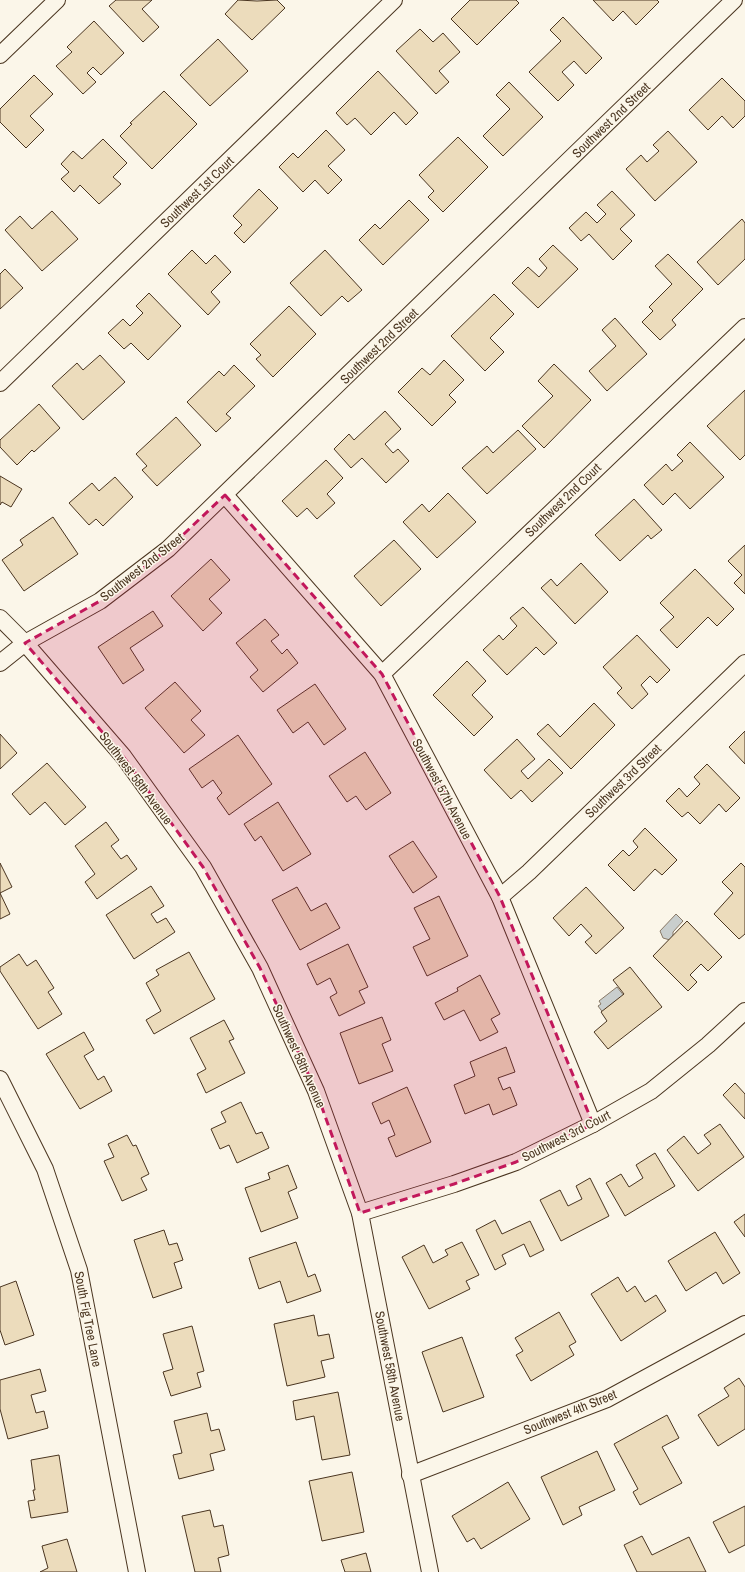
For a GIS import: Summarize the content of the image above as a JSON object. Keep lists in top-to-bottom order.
{
  "streets": {
    "street": [
      "Southwest 2nd Street",
      "Southwest 1st Court",
      "Southwest 2nd Court",
      "Southwest 58th Avenue",
      "Southwest 3rd Street",
      "Southwest 57th Avenue",
      "Southwest 3rd Court",
      "South Fig Tree Lane",
      "Southwest 4th Street"
    ]
  },
  "crossings": [
    ["Southwest 2nd Street", "Southwest 58th Avenue"],
    ["Southwest 2nd Street", "Southwest 57th Avenue"],
    ["Southwest 2nd Court", "Southwest 57th Avenue"],
    ["Southwest 58th Avenue", "Southwest 3rd Court"],
    ["Southwest 58th Avenue", "Southwest 4th Street"],
    ["Southwest 3rd Street", "Southwest 57th Avenue"],
    ["Southwest 57th Avenue", "Southwest 3rd Court"]
  ]
}
